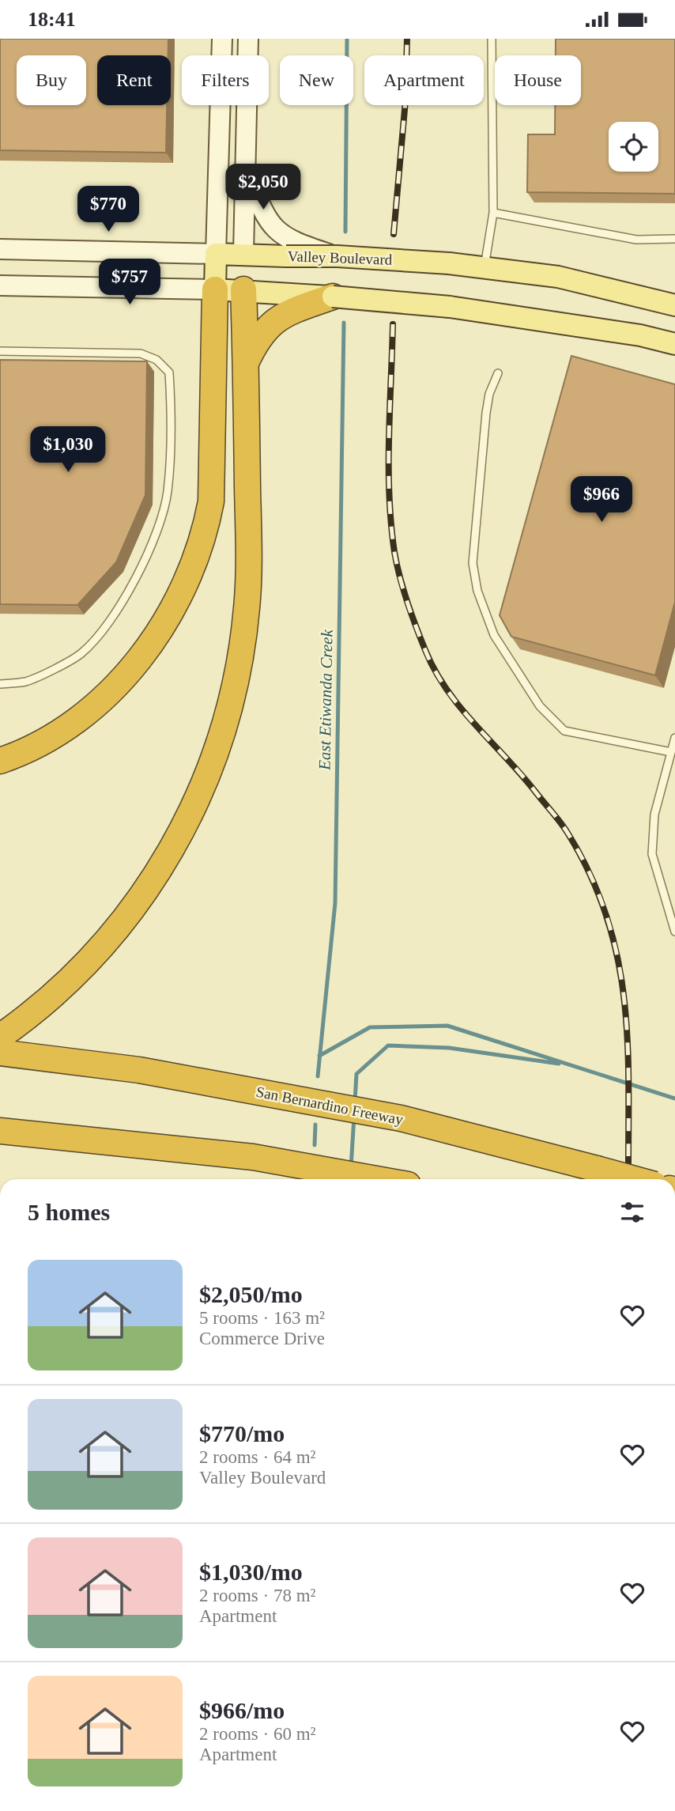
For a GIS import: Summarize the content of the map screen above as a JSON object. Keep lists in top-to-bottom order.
{
  "streets": {
    "highway": ["San Bernardino Freeway"],
    "main road": ["Valley Boulevard"]
  },
  "water": ["East Etiwanda Creek"],
  "page": {
    "status": "18:41",
    "chip": [
      "Buy",
      "Rent",
      "Filters",
      "New",
      "Apartment",
      "House"
    ],
    "price": [
      "$2,050",
      "$770",
      "$757",
      "$1,030",
      "$966"
    ],
    "heading": "5 homes",
    "list": [
      {
        "name": "$2,050/mo",
        "note": "5 rooms · 163 m² · Commerce Drive"
      },
      {
        "name": "$770/mo",
        "note": "2 rooms · 64 m² · Valley Boulevard"
      },
      {
        "name": "$1,030/mo",
        "note": "2 rooms · 78 m² · Apartment"
      },
      {
        "name": "$966/mo",
        "note": "2 rooms · 60 m² · Apartment"
      }
    ]
  }
}
